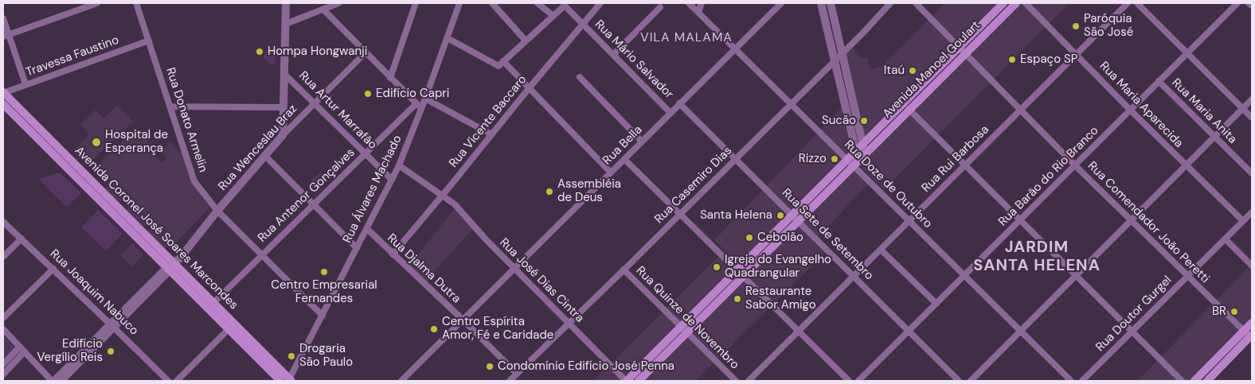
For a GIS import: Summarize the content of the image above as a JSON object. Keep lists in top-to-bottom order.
{
  "streets": {
    "main road": ["Avenida Manoel Goulart", "Avenida Coronel José Soares Marcondes"],
    "street": [
      "Travessa Faustino",
      "Rua Mário Salvador",
      "Rua Maria Aparecida",
      "Rua Artur Marrafão",
      "Rua Maria Anita",
      "Rua Donato Armelin",
      "Rua Vicente Baccaro",
      "Rua Bella",
      "Rua Wenceslau Braz",
      "Rua Rui Barbosa",
      "Rua Barão do Rio Branco",
      "Rua Doze de Outubro",
      "Rua Casemiro Dias",
      "Rua Álvares Machado",
      "Rua Antenor Gonçalves",
      "Rua Comendador João Peretti",
      "Rua Sete de Setembro",
      "Rua Djalma Dutra",
      "Rua José Dias Cintra",
      "Rua Joaquim Nabuco",
      "Rua Doutor Gurgel",
      "Rua Quinze de Novembro"
    ]
  },
  "crossings": [
    ["Travessa Faustino", "Rua Donato Armelin"],
    ["Travessa Faustino", "Avenida Coronel José Soares Marcondes"],
    ["Rua Mário Salvador", "Rua Vicente Baccaro"],
    ["Rua Mário Salvador", "Rua Bella"],
    ["Avenida Manoel Goulart", "Rua Doze de Outubro"],
    ["Avenida Manoel Goulart", "Rua Comendador João Peretti"],
    ["Avenida Manoel Goulart", "Rua Sete de Setembro"],
    ["Avenida Manoel Goulart", "Rua José Dias Cintra"],
    ["Avenida Manoel Goulart", "Rua Quinze de Novembro"],
    ["Rua Maria Aparecida", "Rua Rui Barbosa"],
    ["Rua Maria Aparecida", "Rua Barão do Rio Branco"],
    ["Rua Maria Aparecida", "Rua Doutor Gurgel"],
    ["Rua Artur Marrafão", "Rua Wenceslau Braz"],
    ["Rua Artur Marrafão", "Rua Álvares Machado"],
    ["Rua Artur Marrafão", "Rua Antenor Gonçalves"],
    ["Rua Maria Anita", "Rua Barão do Rio Branco"],
    ["Rua Donato Armelin", "Rua Wenceslau Braz"],
    ["Rua Donato Armelin", "Rua Álvares Machado"],
    ["Rua Donato Armelin", "Rua Antenor Gonçalves"],
    ["Rua Vicente Baccaro", "Rua Djalma Dutra"],
    ["Rua Vicente Baccaro", "Rua José Dias Cintra"],
    ["Rua Bella", "Rua Doze de Outubro"],
    ["Rua Bella", "Rua Sete de Setembro"],
    ["Rua Bella", "Rua Djalma Dutra"],
    ["Rua Bella", "Rua José Dias Cintra"],
    ["Rua Wenceslau Braz", "Avenida Coronel José Soares Marcondes"],
    ["Rua Rui Barbosa", "Rua Doze de Outubro"],
    ["Rua Rui Barbosa", "Rua Comendador João Peretti"],
    ["Rua Rui Barbosa", "Rua Sete de Setembro"],
    ["Rua Barão do Rio Branco", "Rua Doze de Outubro"],
    ["Rua Barão do Rio Branco", "Rua Comendador João Peretti"],
    ["Rua Barão do Rio Branco", "Rua Sete de Setembro"],
    ["Rua Doze de Outubro", "Rua Casemiro Dias"],
    ["Rua Casemiro Dias", "Rua Sete de Setembro"],
    ["Rua Casemiro Dias", "Rua Djalma Dutra"],
    ["Rua Casemiro Dias", "Rua José Dias Cintra"],
    ["Rua Casemiro Dias", "Rua Quinze de Novembro"],
    ["Rua Álvares Machado", "Rua Antenor Gonçalves"],
    ["Rua Álvares Machado", "Avenida Coronel José Soares Marcondes"],
    ["Rua Álvares Machado", "Rua Djalma Dutra"],
    ["Rua Álvares Machado", "Rua José Dias Cintra"],
    ["Rua Antenor Gonçalves", "Avenida Coronel José Soares Marcondes"],
    ["Rua Comendador João Peretti", "Rua Doutor Gurgel"]
  ],
  "districts": ["VILA MALAMA", "JARDIM SANTA HELENA"],
  "places": [
    "Paróquia São José",
    "Hompa Hongwanji",
    "Espaço SP",
    "Itaú",
    "Edifício Capri",
    "Sucão",
    "Hospital de Esperança",
    "Rizzo",
    "Assembléia de Deus",
    "Santa Helena",
    "Cebolão",
    "Igreja do Evangelho Quadrangular",
    "Centro Empresarial Fernandes",
    "Restaurante Sabor Amigo",
    "BR",
    "Centro Espírita Amor, Fé e Caridade",
    "Edifício Vergílio Reis",
    "Drogaria São Paulo",
    "Condomínio Edifício José Penna"
  ]
}
